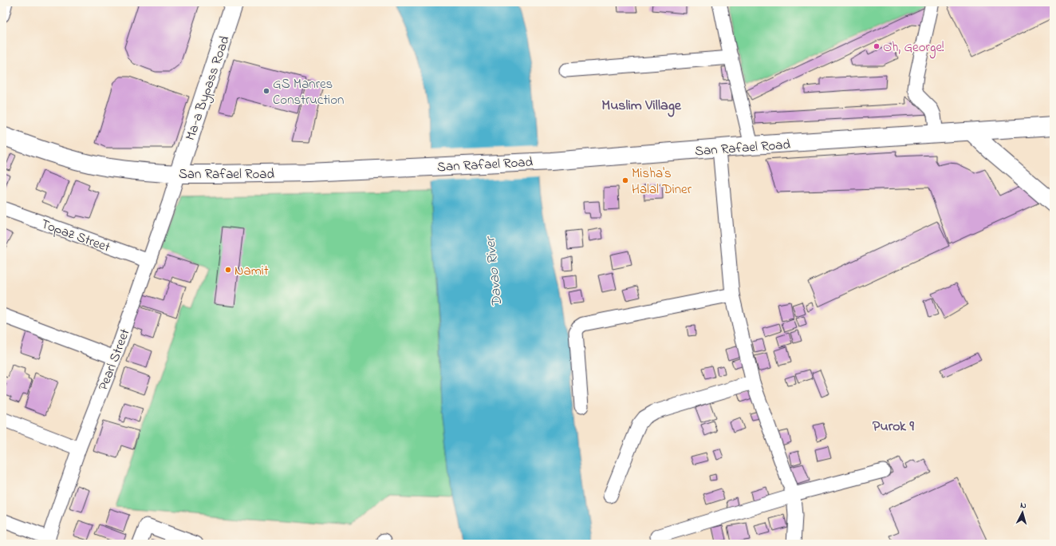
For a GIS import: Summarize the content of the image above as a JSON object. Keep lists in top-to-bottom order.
{
  "streets": {
    "main road": ["Ma-a Bypass Road", "San Rafael Road"],
    "street": ["Topaz Street", "Pearl Street"]
  },
  "crossings": [
    ["Ma-a Bypass Road", "San Rafael Road"],
    ["Ma-a Bypass Road", "Pearl Street"],
    ["San Rafael Road", "Pearl Street"],
    ["Topaz Street", "Pearl Street"]
  ],
  "districts": ["Muslim Village", "Purok 9"],
  "water": ["Davao River"],
  "places": [
    "Oh, George!",
    "GS Manres Construction",
    "Misha's Halal Diner",
    "Namit"
  ],
  "north": "top"
}
